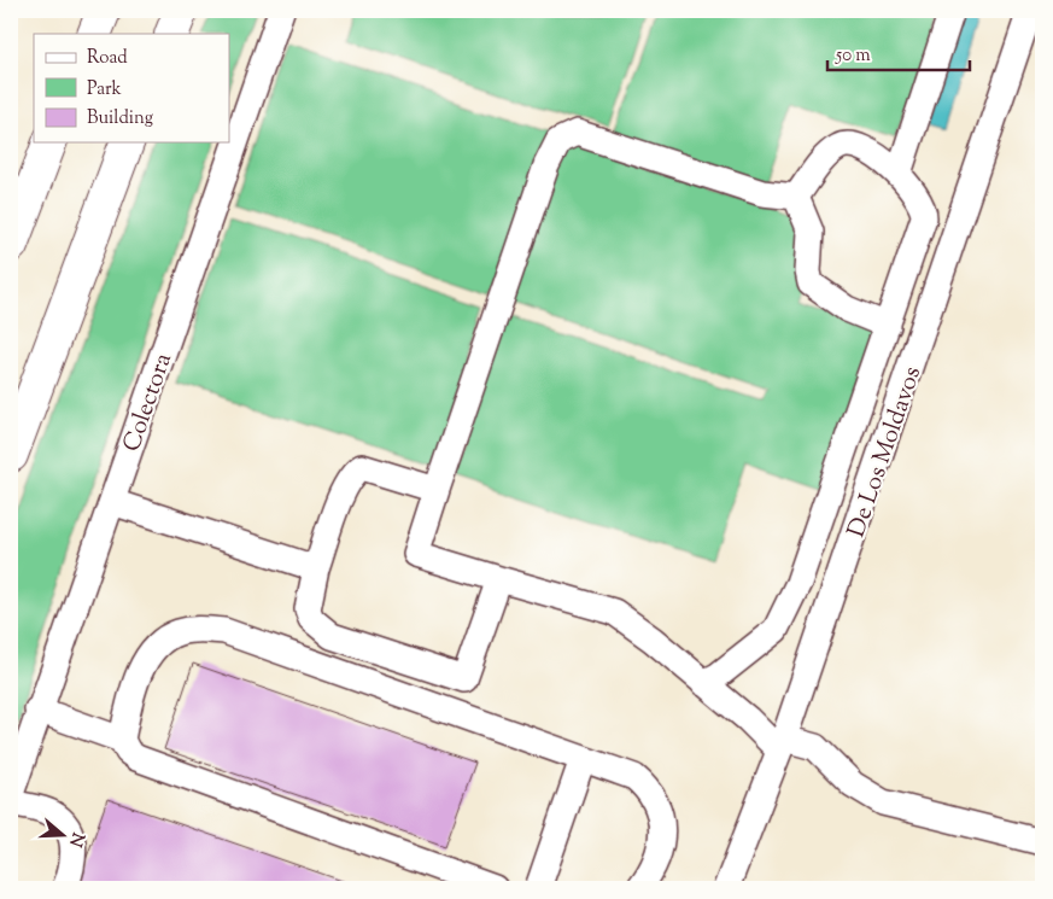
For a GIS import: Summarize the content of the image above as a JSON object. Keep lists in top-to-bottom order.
{
  "streets": {
    "street": ["Colectora", "De Los Moldavos"]
  },
  "legend": ["Road", "Park", "Building"],
  "scale_bar": "50 m",
  "north": "right"
}
